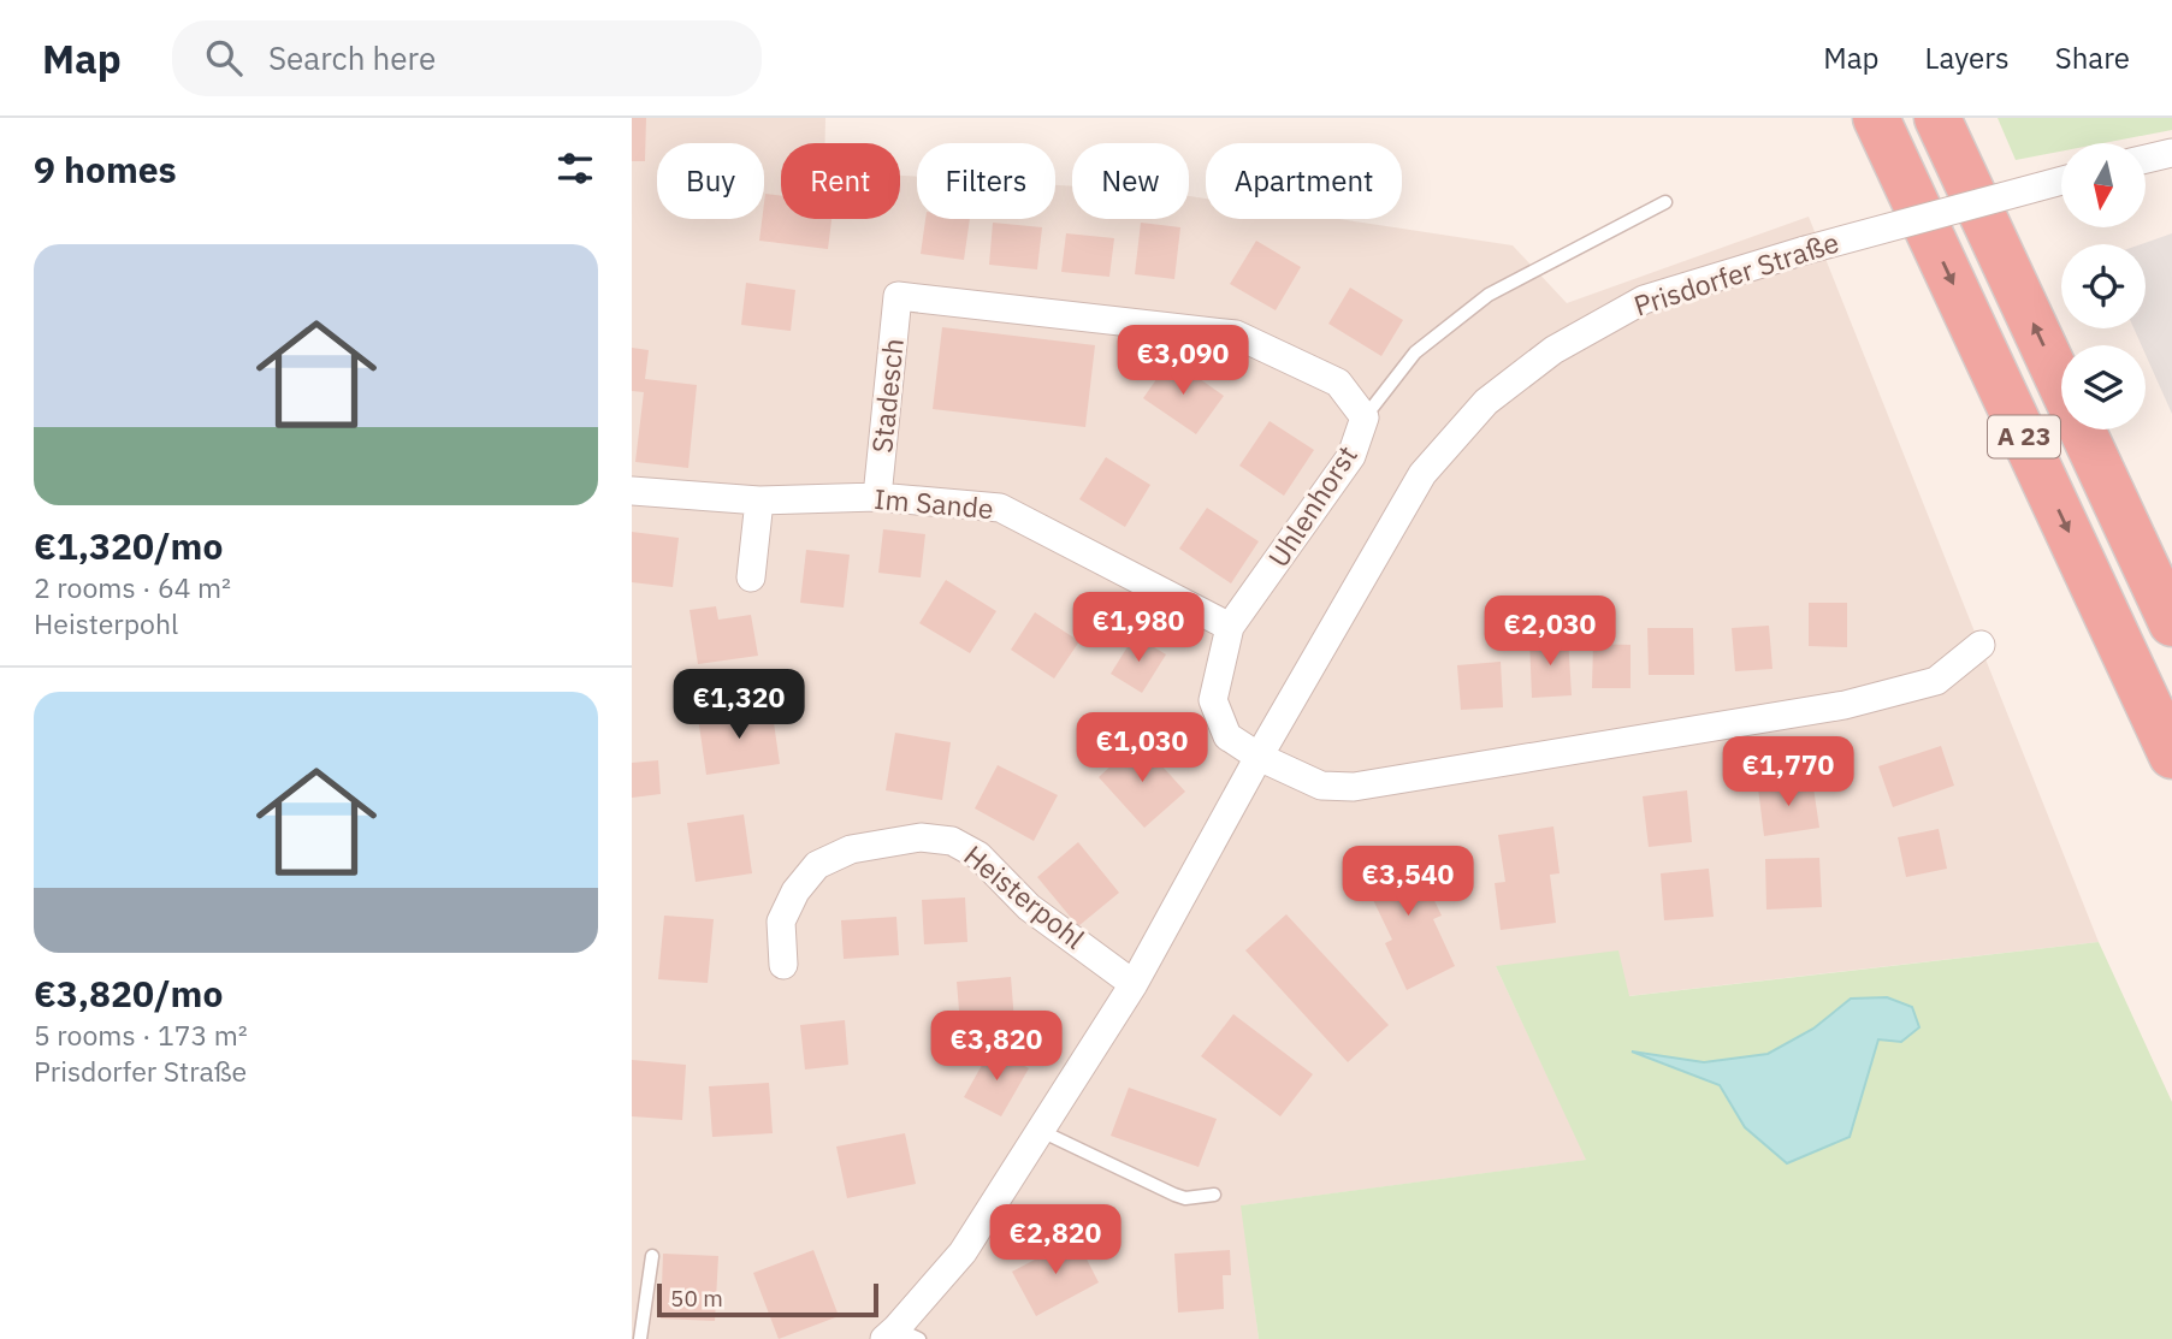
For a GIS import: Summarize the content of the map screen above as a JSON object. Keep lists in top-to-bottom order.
{
  "streets": {
    "highway": ["A 23"],
    "street": [
      "Prisdorfer Straße",
      "Stadesch",
      "Im Sande",
      "Uhlenhorst",
      "Heisterpohl"
    ]
  },
  "crossings": [
    ["Prisdorfer Straße", "Heisterpohl"],
    ["Stadesch", "Im Sande"],
    ["Stadesch", "Uhlenhorst"],
    ["Im Sande", "Uhlenhorst"]
  ],
  "scale_bar": "50 m",
  "north": "bottom",
  "page": {
    "header": "Map",
    "search": "Search here",
    "nav": ["Map", "Layers", "Share"],
    "heading": "9 homes",
    "chip": [
      "Buy",
      "Rent",
      "Filters",
      "New",
      "Apartment"
    ],
    "list": [
      {
        "name": "€1,320/mo",
        "note": "2 rooms · 64 m² · Heisterpohl"
      },
      {
        "name": "€3,820/mo",
        "note": "5 rooms · 173 m² · Prisdorfer Straße"
      }
    ],
    "price": [
      "€3,090",
      "€1,980",
      "€2,030",
      "€1,320",
      "€1,030",
      "€1,770",
      "€3,540",
      "€3,820",
      "€2,820"
    ],
    "scale": "50 m"
  }
}
